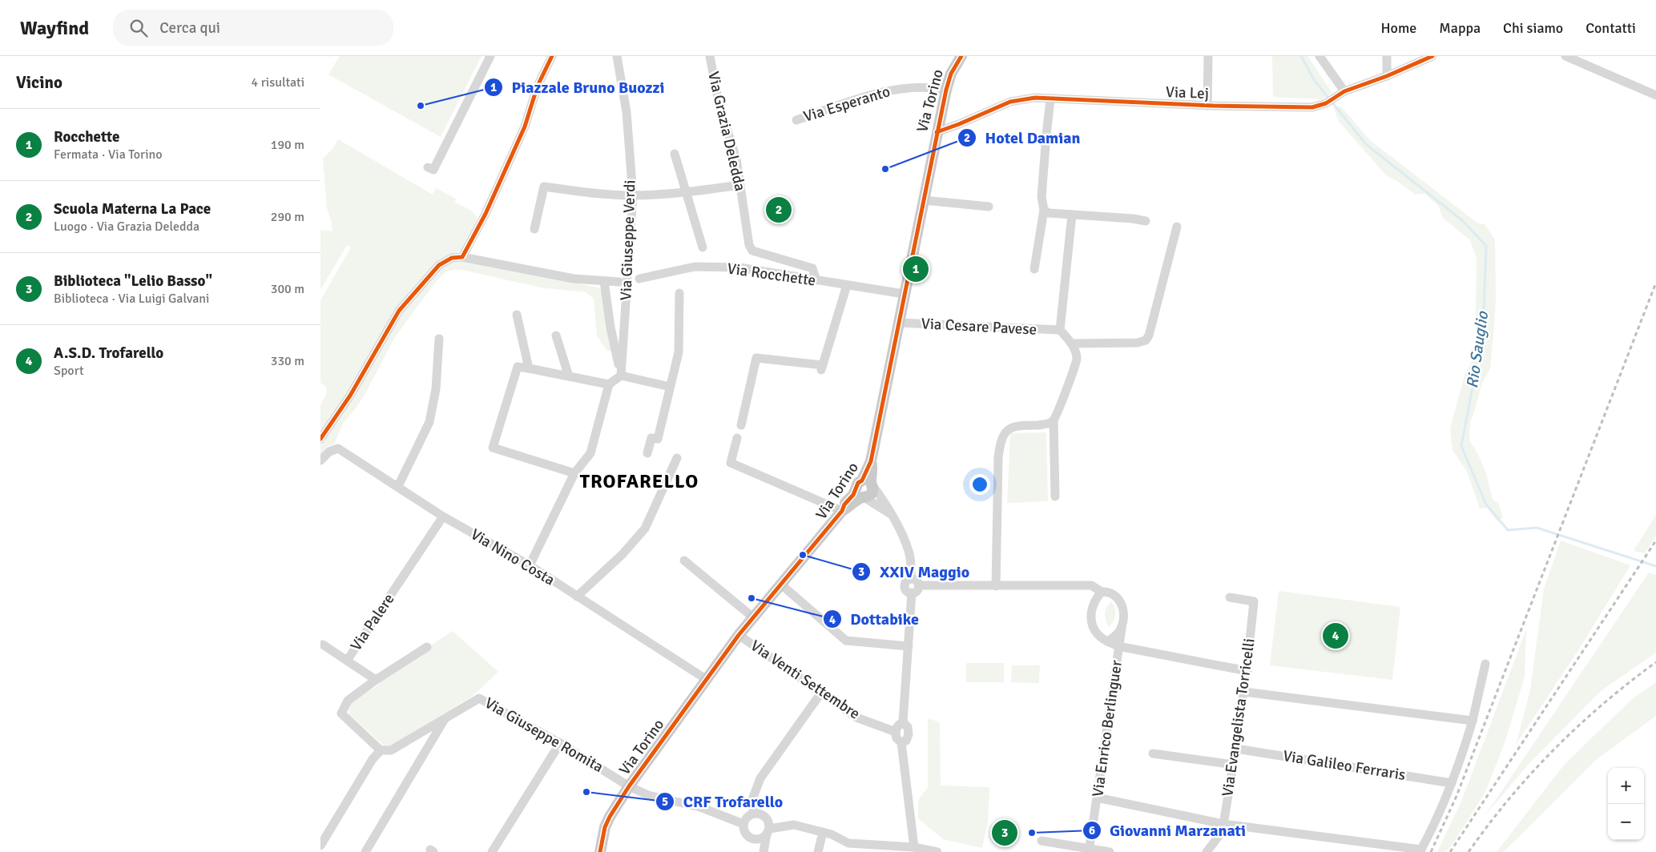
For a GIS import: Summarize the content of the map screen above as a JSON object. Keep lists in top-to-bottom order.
{
  "streets": {
    "main road": ["Via Torino"],
    "street": [
      "Via Lej",
      "Via Esperanto",
      "Via Grazia Deledda",
      "Via Giuseppe Verdi",
      "Via Rocchette",
      "Via Cesare Pavese",
      "Via Nino Costa",
      "Via Palere",
      "Via Venti Settembre",
      "Via Evangelista Torricelli",
      "Via Enrico Berlinguer",
      "Via Giuseppe Romita",
      "Via Galileo Ferraris"
    ]
  },
  "crossings": [
    ["Via Lej", "Via Torino"],
    ["Via Torino", "Via Esperanto"],
    ["Via Torino", "Via Rocchette"],
    ["Via Torino", "Via Cesare Pavese"],
    ["Via Torino", "Via Nino Costa"],
    ["Via Torino", "Via Venti Settembre"],
    ["Via Torino", "Via Giuseppe Romita"],
    ["Via Grazia Deledda", "Via Rocchette"],
    ["Via Nino Costa", "Via Palere"],
    ["Via Evangelista Torricelli", "Via Galileo Ferraris"]
  ],
  "districts": ["TROFARELLO"],
  "water": ["Rio Sauglio"],
  "places": [
    "Piazzale Bruno Buozzi",
    "Hotel Damian",
    "XXIV Maggio",
    "Dottabike",
    "CRF Trofarello",
    "Giovanni Marzanati"
  ],
  "page": {
    "header": "Wayfind",
    "search": "Cerca qui",
    "nav": [
      "Home",
      "Mappa",
      "Chi siamo",
      "Contatti"
    ],
    "heading": ["Vicino", "4 risultati"],
    "list": [
      {
        "mark": "1",
        "name": "Rocchette",
        "note": "Fermata · Via Torino",
        "value": "190 m"
      },
      {
        "mark": "2",
        "name": "Scuola Materna La Pace",
        "note": "Luogo · Via Grazia Deledda",
        "value": "290 m"
      },
      {
        "mark": "3",
        "name": "Biblioteca \"Lelio Basso\"",
        "note": "Biblioteca · Via Luigi Galvani",
        "value": "300 m"
      },
      {
        "mark": "4",
        "name": "A.S.D. Trofarello",
        "note": "Sport",
        "value": "330 m"
      }
    ],
    "pins": [
      "2",
      "1",
      "4",
      "3"
    ],
    "map_buttons": ["+", "−"]
  }
}
